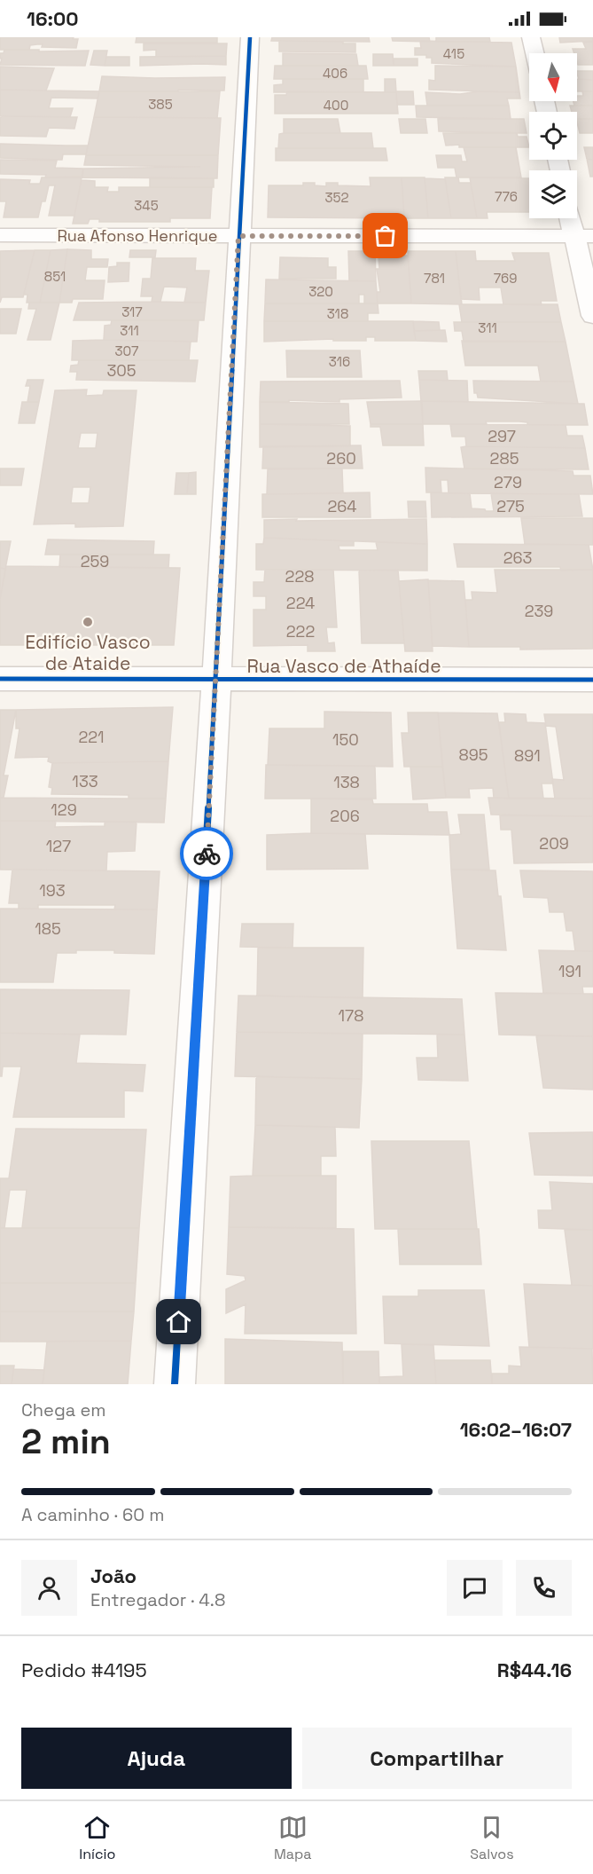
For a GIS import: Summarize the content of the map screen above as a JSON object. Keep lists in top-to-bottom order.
{
  "streets": {
    "street": ["Rua Afonso Henrique", "Rua Vasco de Athaíde"]
  },
  "places": ["Edifício Vasco de Ataide"],
  "house_numbers": [
    "415",
    "406",
    "385",
    "400",
    "776",
    "352",
    "345",
    "851",
    "781",
    "769",
    "320",
    "317",
    "318",
    "311",
    "311",
    "307",
    "316",
    "305",
    "297",
    "260",
    "285",
    "279",
    "264",
    "275",
    "263",
    "259",
    "228",
    "224",
    "239",
    "222",
    "221",
    "150",
    "895",
    "891",
    "133",
    "138",
    "129",
    "206",
    "209",
    "127",
    "193",
    "185",
    "191",
    "178"
  ],
  "north": "bottom",
  "page": {
    "status": "16:00",
    "heading": ["2 min", "Chega em", "16:02–16:07"],
    "panel": [
      "João",
      "Entregador · 4.8",
      "Pedido #4195",
      "R$44.16"
    ],
    "bar": "A caminho · 60 m",
    "buttons": ["Ajuda", "Compartilhar"],
    "tabs": ["Início", "Mapa", "Salvos"]
  }
}
